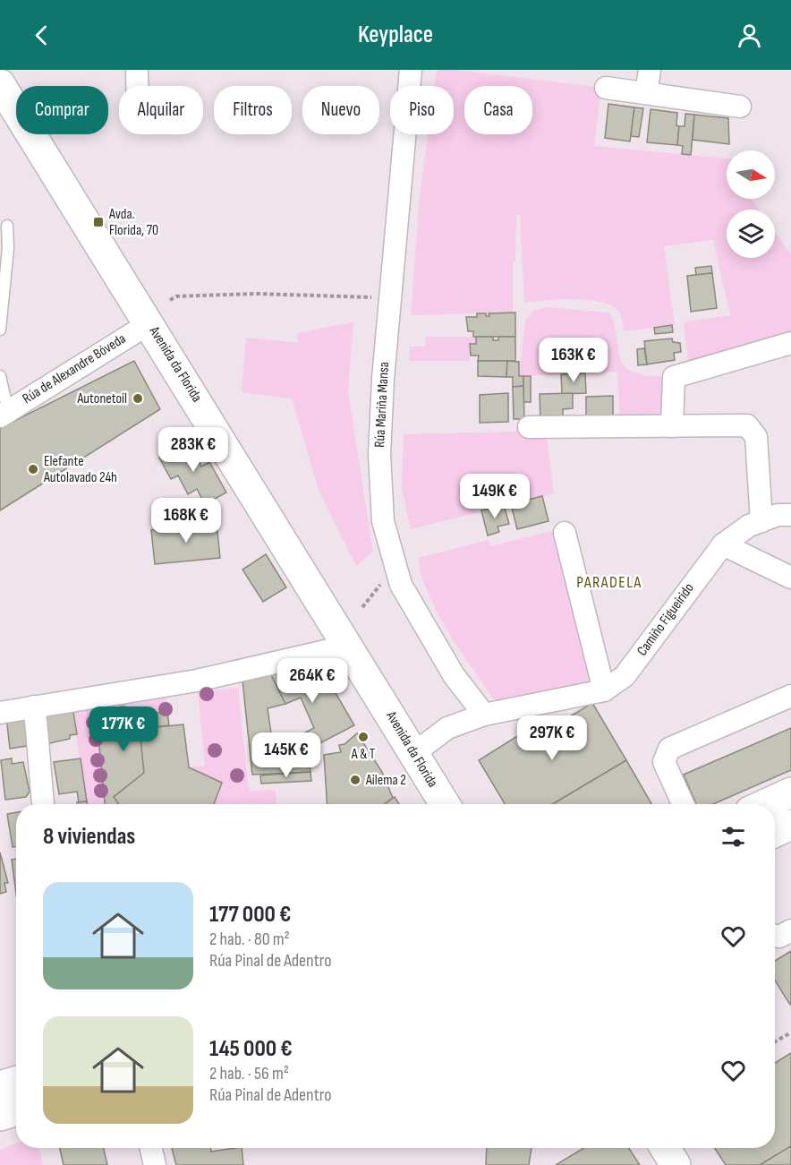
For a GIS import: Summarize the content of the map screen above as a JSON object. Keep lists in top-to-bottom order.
{
  "streets": {
    "main road": ["Avenida da Florida"],
    "street": ["Rúa de Alexandre Bóveda", "Rúa Mariña Mansa", "Camiño Figueirido"]
  },
  "crossings": [
    ["Avenida da Florida", "Rúa de Alexandre Bóveda"],
    ["Avenida da Florida", "Camiño Figueirido"],
    ["Rúa Mariña Mansa", "Camiño Figueirido"]
  ],
  "districts": ["PARADELA"],
  "places": {
    "transit": ["Avda. Florida, 70"],
    "other": [
      "Autonetoil",
      "Elefante Autolavado 24h",
      "A & T",
      "Ailema 2"
    ]
  },
  "north": "right",
  "page": {
    "header": "Keyplace",
    "chip": [
      "Comprar",
      "Alquilar",
      "Filtros",
      "Nuevo",
      "Piso",
      "Casa"
    ],
    "price": [
      "163K €",
      "283K €",
      "149K €",
      "168K €",
      "264K €",
      "177K €",
      "297K €",
      "145K €"
    ],
    "heading": "8 viviendas",
    "list": [
      {
        "name": "177 000 €",
        "note": "2 hab. · 80 m² · Rúa Pinal de Adentro"
      },
      {
        "name": "145 000 €",
        "note": "2 hab. · 56 m² · Rúa Pinal de Adentro"
      }
    ]
  }
}
